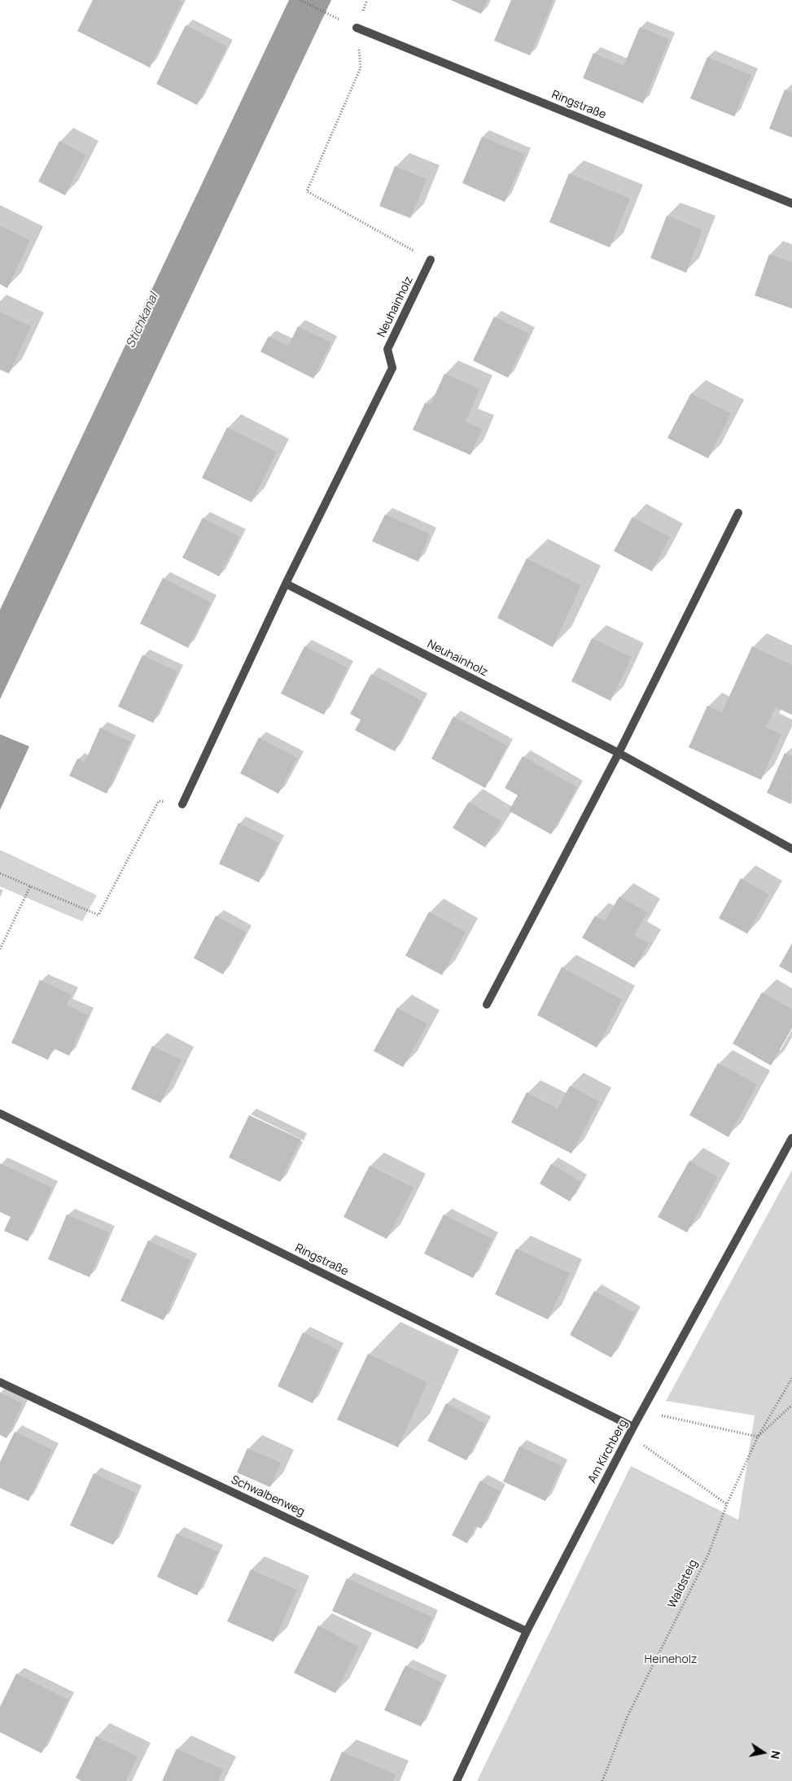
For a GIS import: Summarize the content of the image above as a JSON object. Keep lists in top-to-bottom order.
{
  "streets": {
    "street": [
      "Ringstraße",
      "Neuhainholz",
      "Am Kirchberg",
      "Schwalbenweg"
    ],
    "path": ["Waldsteig"]
  },
  "crossings": [
    ["Ringstraße", "Am Kirchberg"],
    ["Am Kirchberg", "Schwalbenweg"]
  ],
  "water": ["Stichkanal"],
  "parks": ["Heineholz"],
  "north": "right"
}
